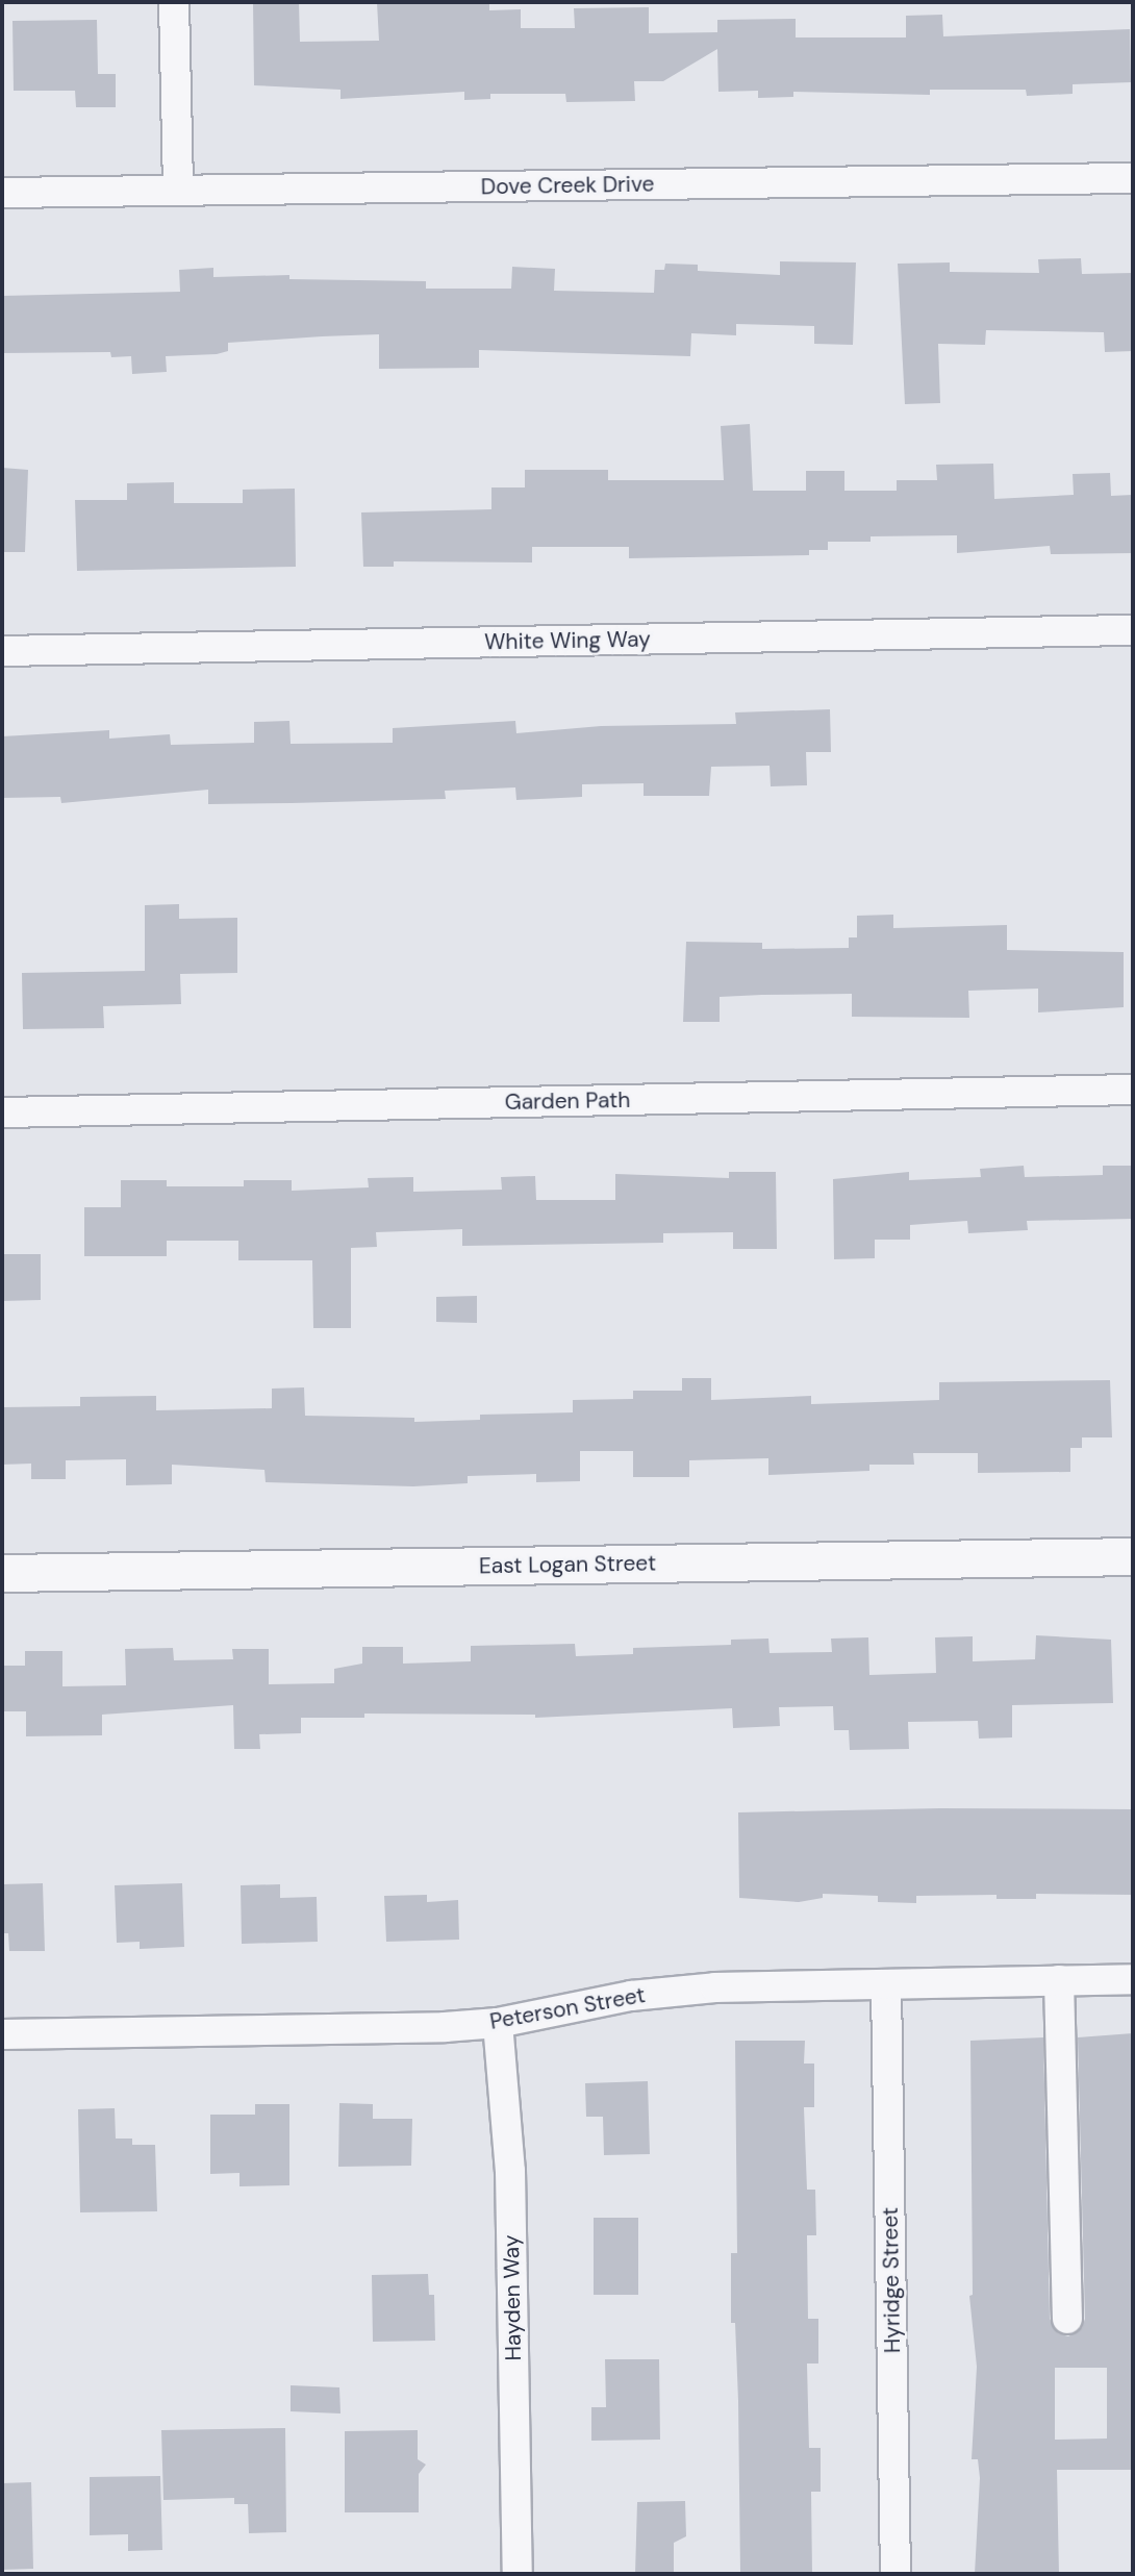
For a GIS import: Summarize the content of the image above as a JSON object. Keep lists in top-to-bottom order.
{
  "streets": {
    "street": [
      "Dove Creek Drive",
      "White Wing Way",
      "Garden Path",
      "East Logan Street",
      "Peterson Street",
      "Hyridge Street",
      "Hayden Way"
    ]
  },
  "crossings": [
    ["Peterson Street", "Hyridge Street"],
    ["Peterson Street", "Hayden Way"]
  ]
}
